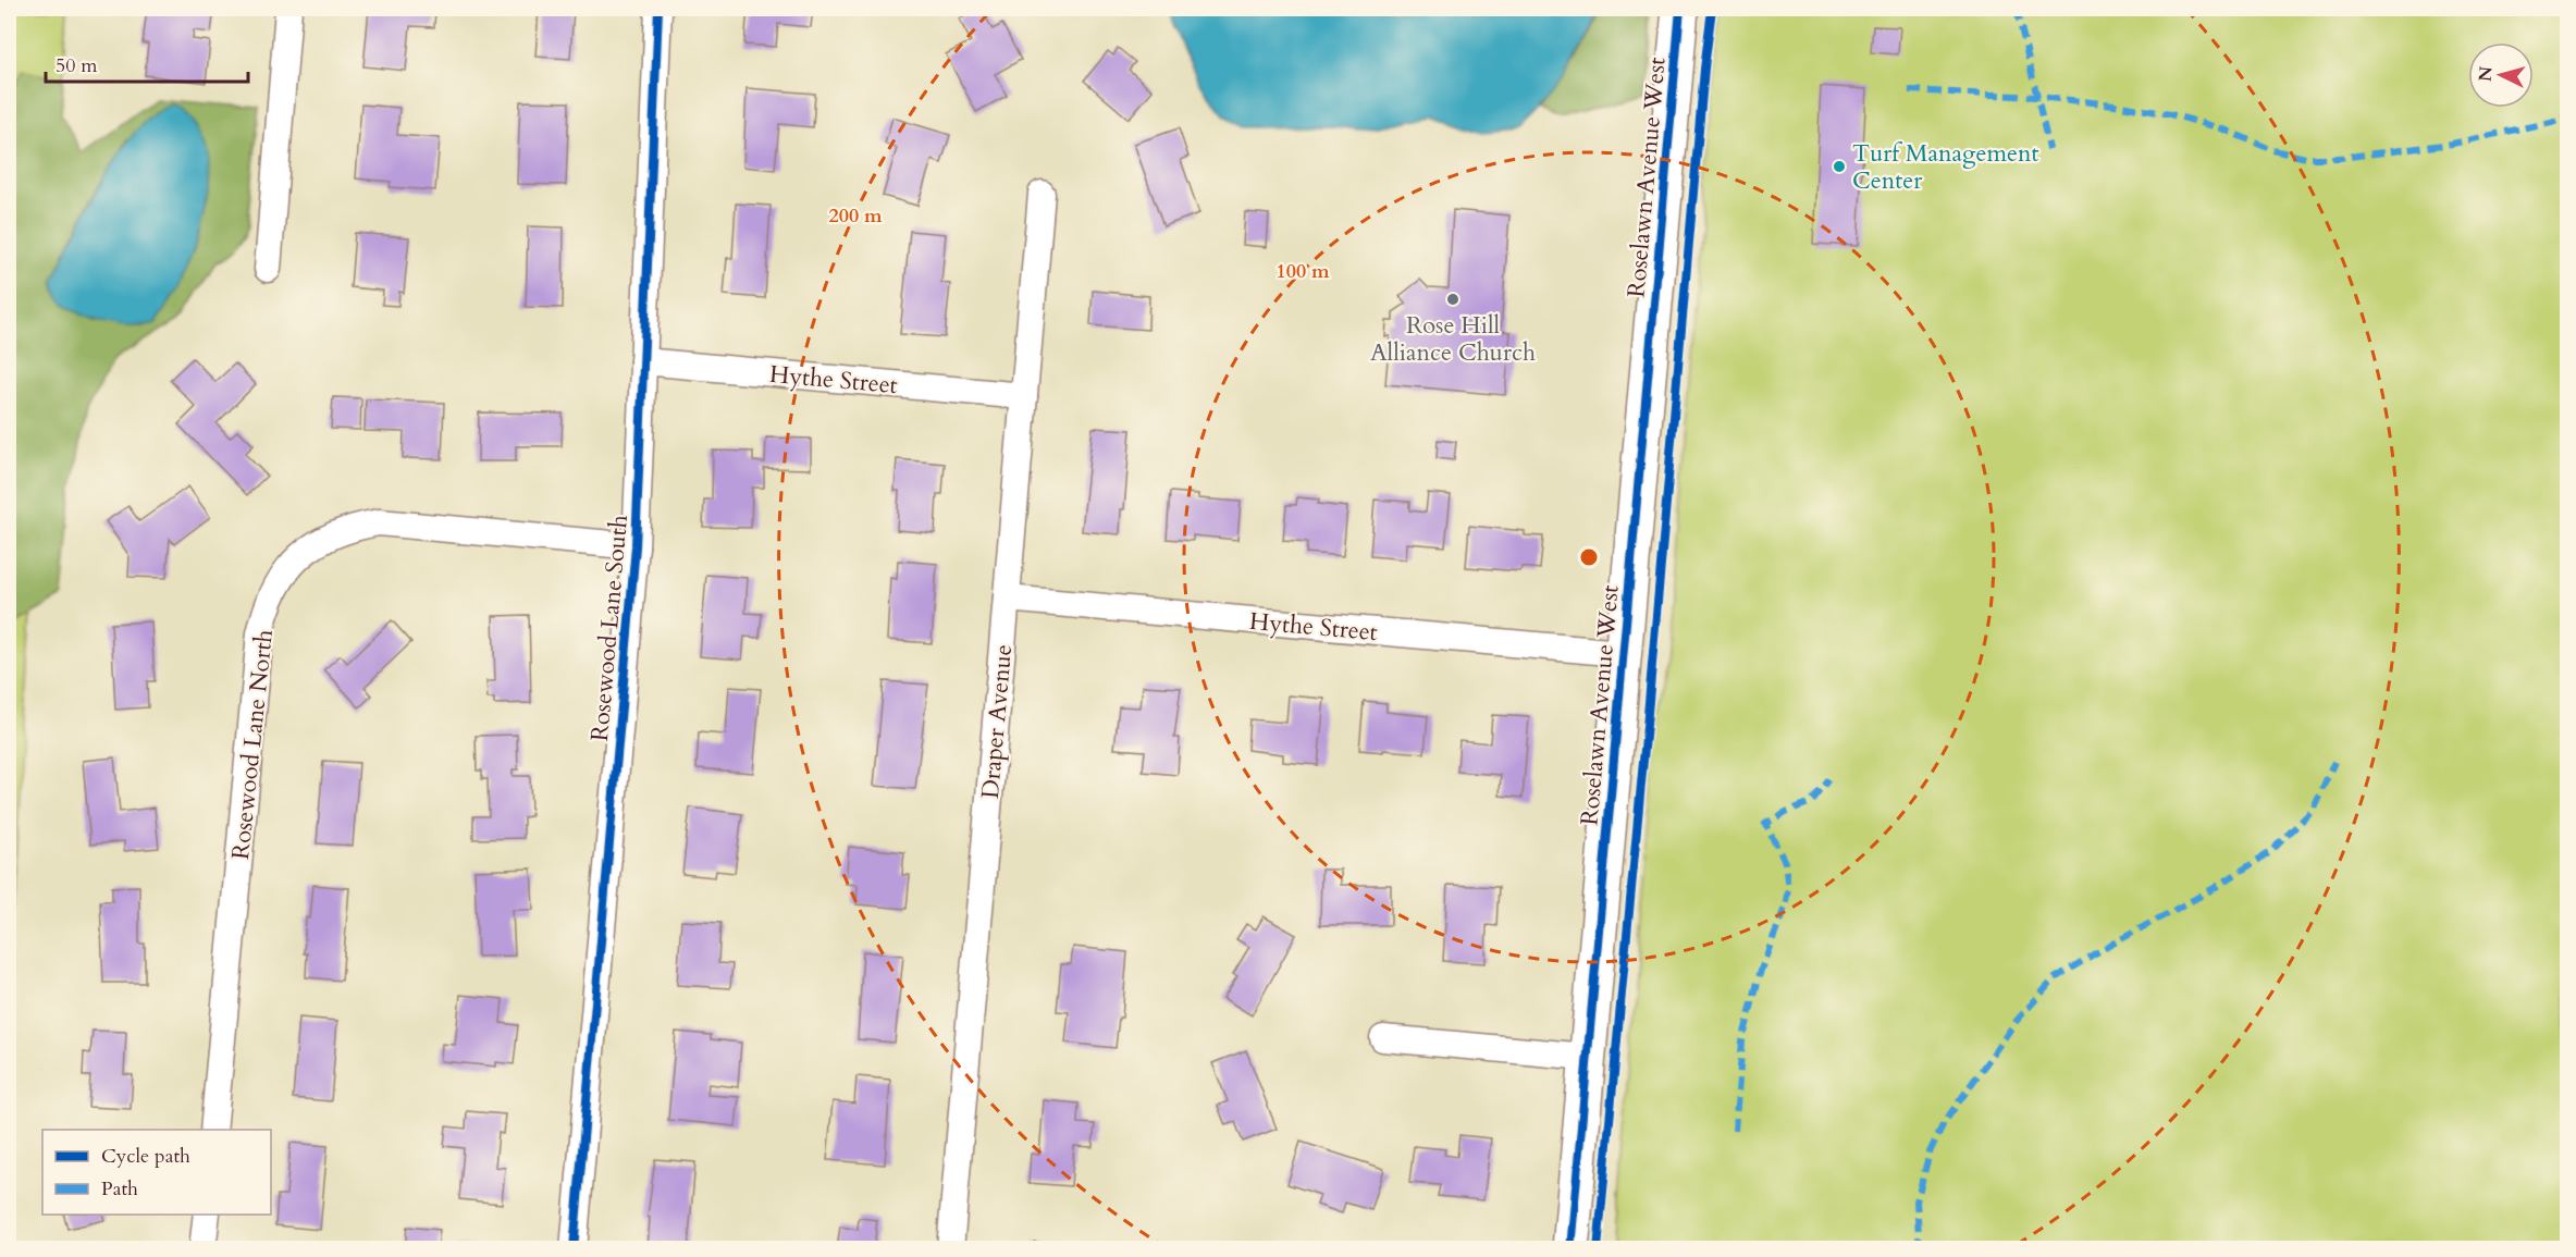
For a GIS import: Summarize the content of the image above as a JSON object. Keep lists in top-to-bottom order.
{
  "streets": {
    "street": [
      "Roselawn Avenue West",
      "Hythe Street",
      "Rosewood Lane South",
      "Draper Avenue",
      "Rosewood Lane North"
    ]
  },
  "crossings": [
    ["Roselawn Avenue West", "Hythe Street"],
    ["Hythe Street", "Rosewood Lane South"],
    ["Hythe Street", "Draper Avenue"],
    ["Rosewood Lane South", "Rosewood Lane North"]
  ],
  "places": ["Turf Management Center", "Rose Hill Alliance Church"],
  "legend": ["Cycle path", "Path"],
  "scale_bar": "50 m",
  "north": "left",
  "rings": ["200 m", "100 m"]
}
